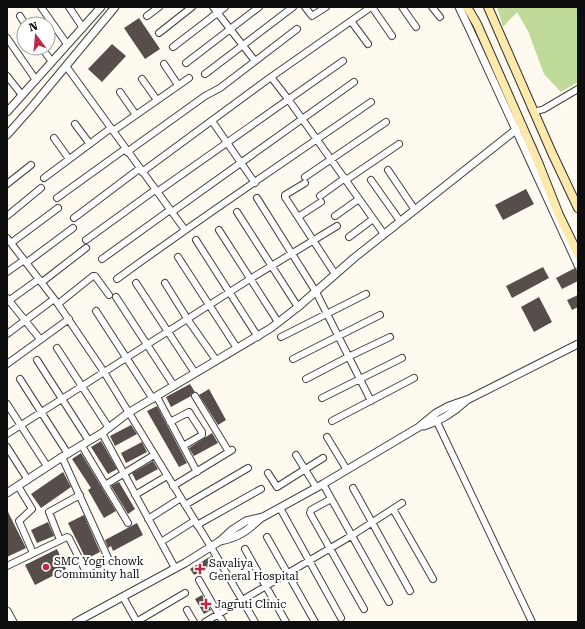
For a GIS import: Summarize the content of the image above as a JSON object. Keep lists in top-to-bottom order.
{
  "places": {
    "other": ["SMC Yogi chowk Community hall"],
    "health": ["Savaliya General Hospital", "Jagruti Clinic"]
  },
  "north": "top"
}
